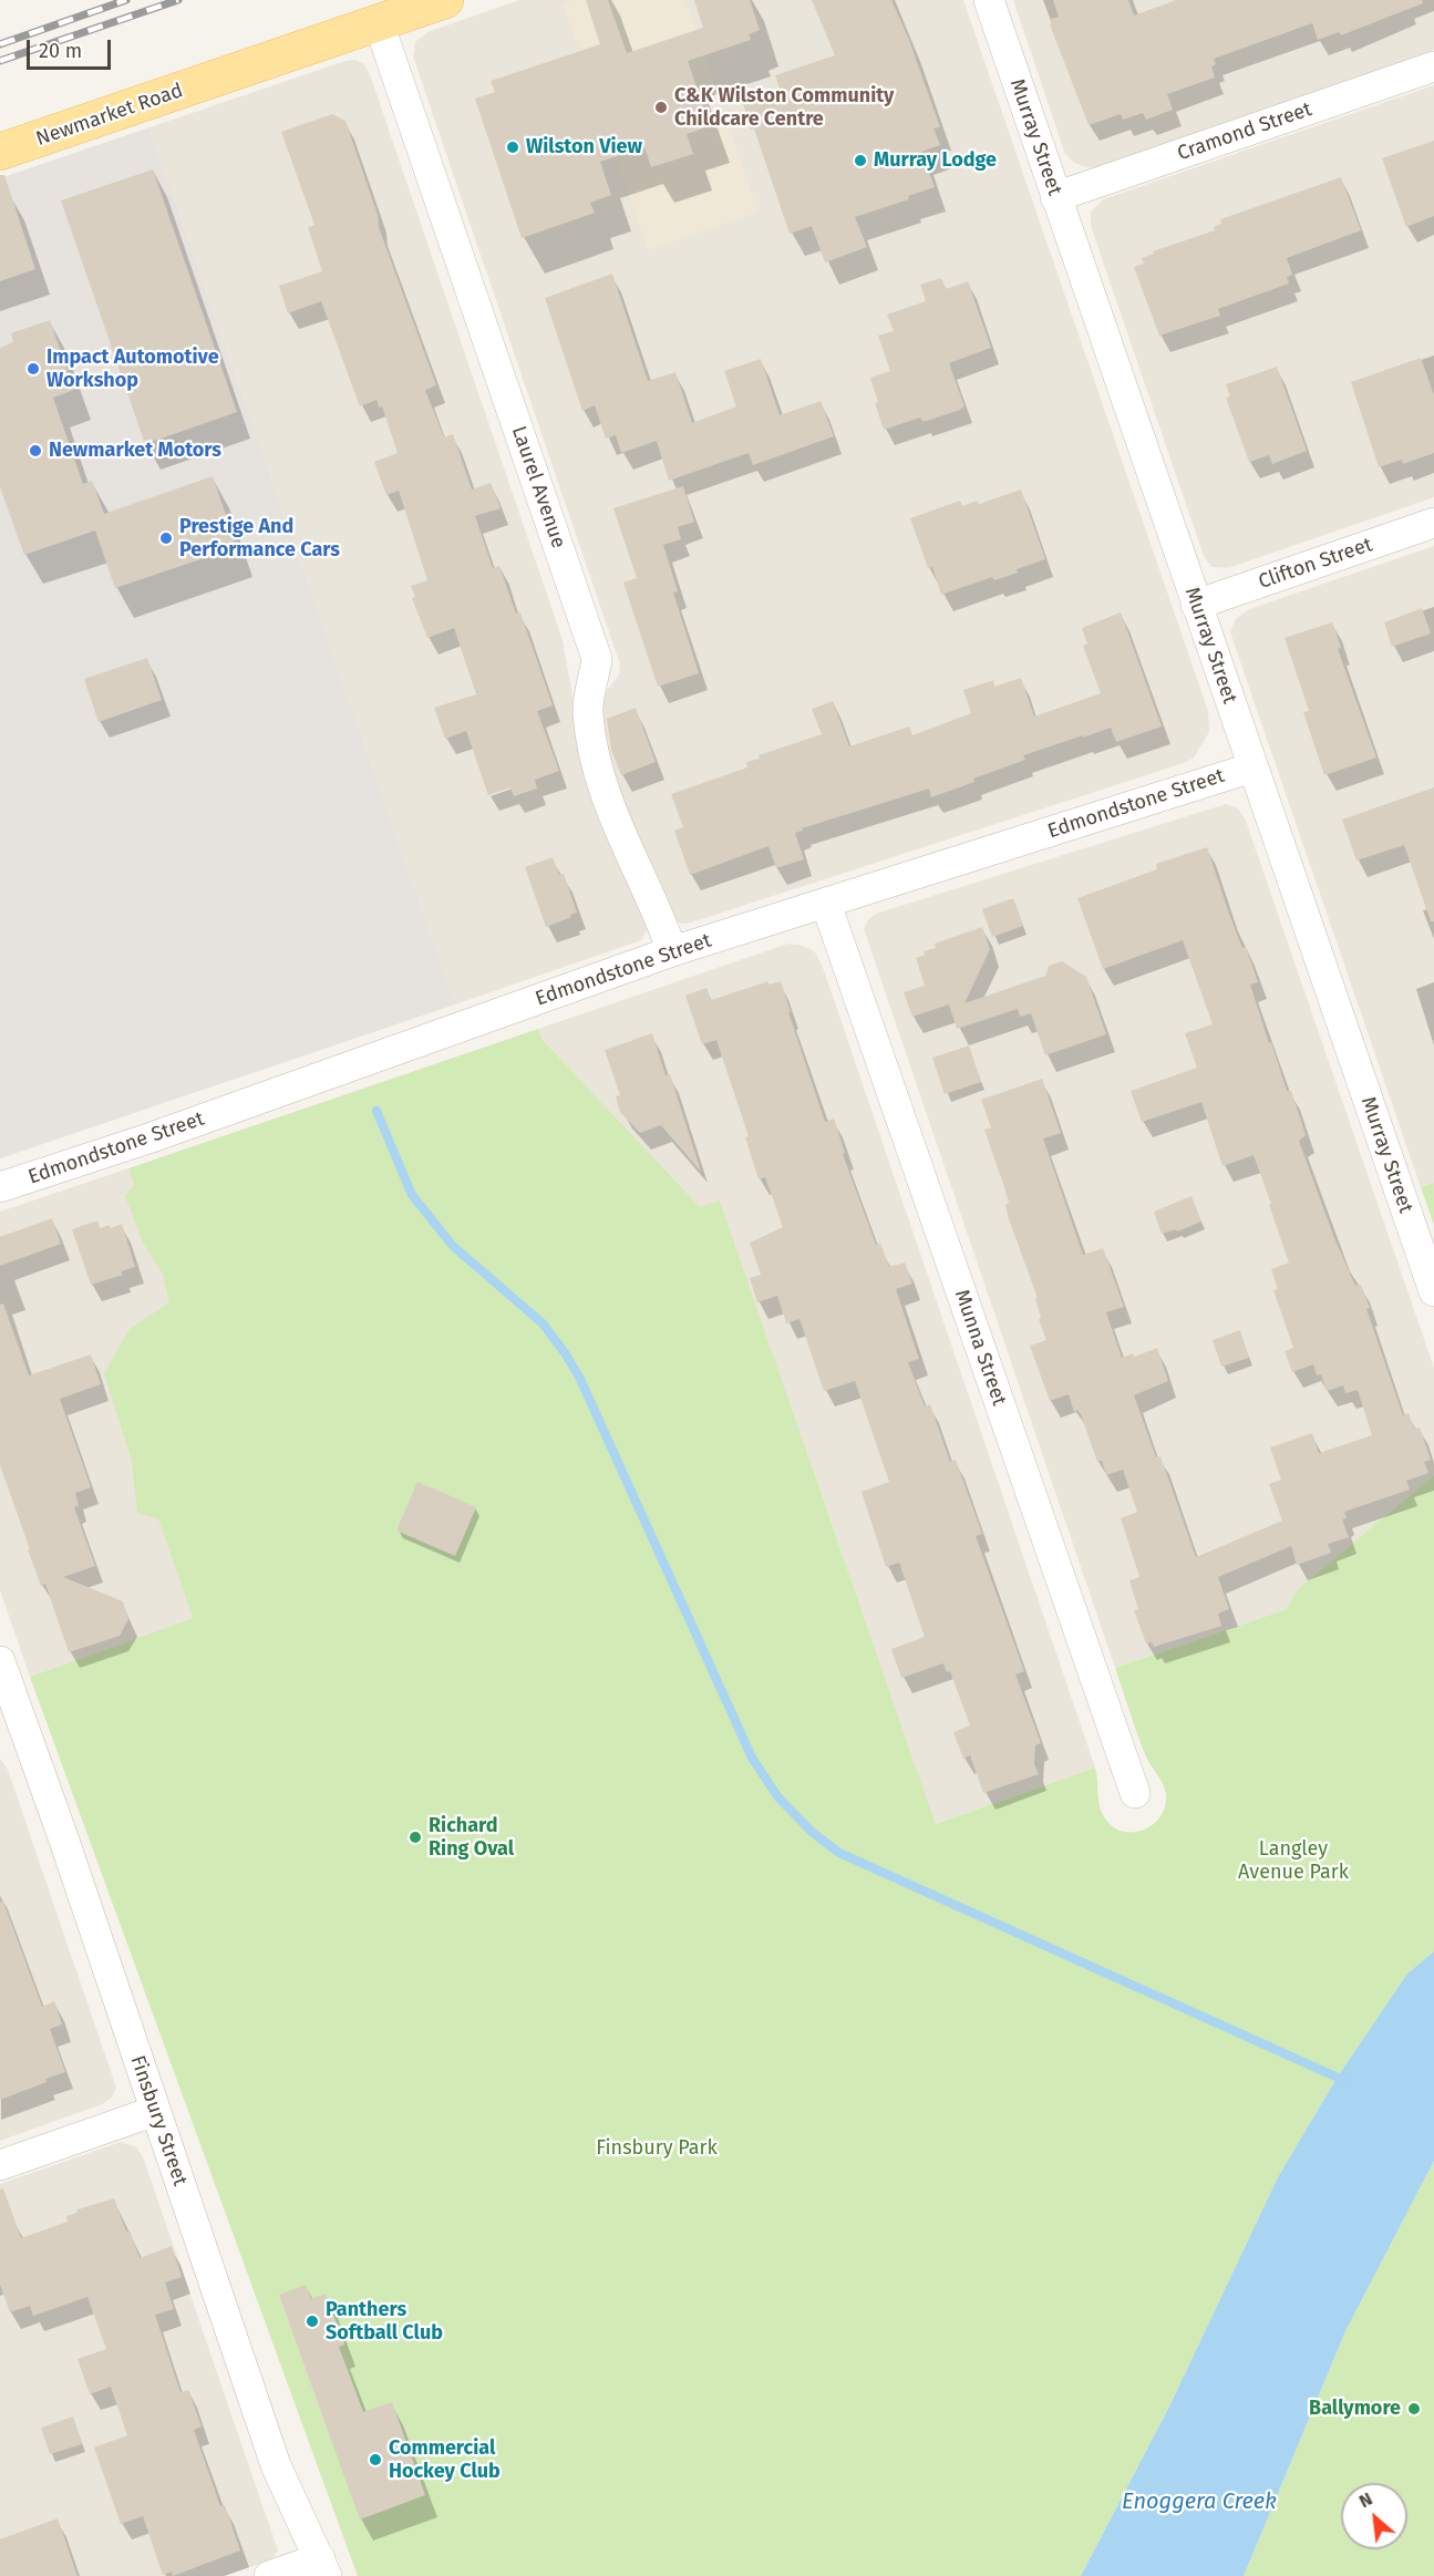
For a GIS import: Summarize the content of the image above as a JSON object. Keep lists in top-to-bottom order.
{
  "streets": {
    "main road": ["Newmarket Road"],
    "street": [
      "Cramond Street",
      "Murray Street",
      "Laurel Avenue",
      "Clifton Street",
      "Edmondstone Street",
      "Munna Street",
      "Finsbury Street"
    ]
  },
  "crossings": [
    ["Newmarket Road", "Laurel Avenue"],
    ["Cramond Street", "Murray Street"],
    ["Murray Street", "Clifton Street"],
    ["Murray Street", "Edmondstone Street"],
    ["Laurel Avenue", "Edmondstone Street"],
    ["Edmondstone Street", "Munna Street"]
  ],
  "water": ["Enoggera Creek"],
  "parks": ["Langley Avenue Park", "Finsbury Park"],
  "places": [
    "C&K Wilston Community Childcare Centre",
    "Wilston View",
    "Murray Lodge",
    "Impact Automotive Workshop",
    "Newmarket Motors",
    "Prestige And Performance Cars",
    "Richard Ring Oval",
    "Panthers Softball Club",
    "Ballymore",
    "Commercial Hockey Club"
  ],
  "scale_bar": "20 m",
  "north": "top left"
}
